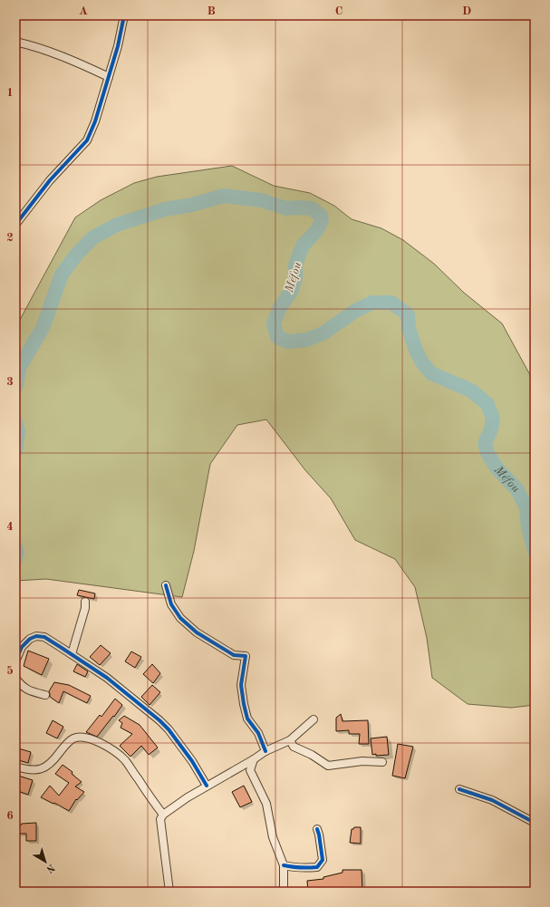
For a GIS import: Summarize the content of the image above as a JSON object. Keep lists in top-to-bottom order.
{
  "water": ["Méfou"],
  "north": "bottom right",
  "grid": {
    "columns": [
      "A",
      "B",
      "C",
      "D"
    ],
    "rows": [
      "1",
      "2",
      "3",
      "4",
      "5",
      "6"
    ]
  }
}
